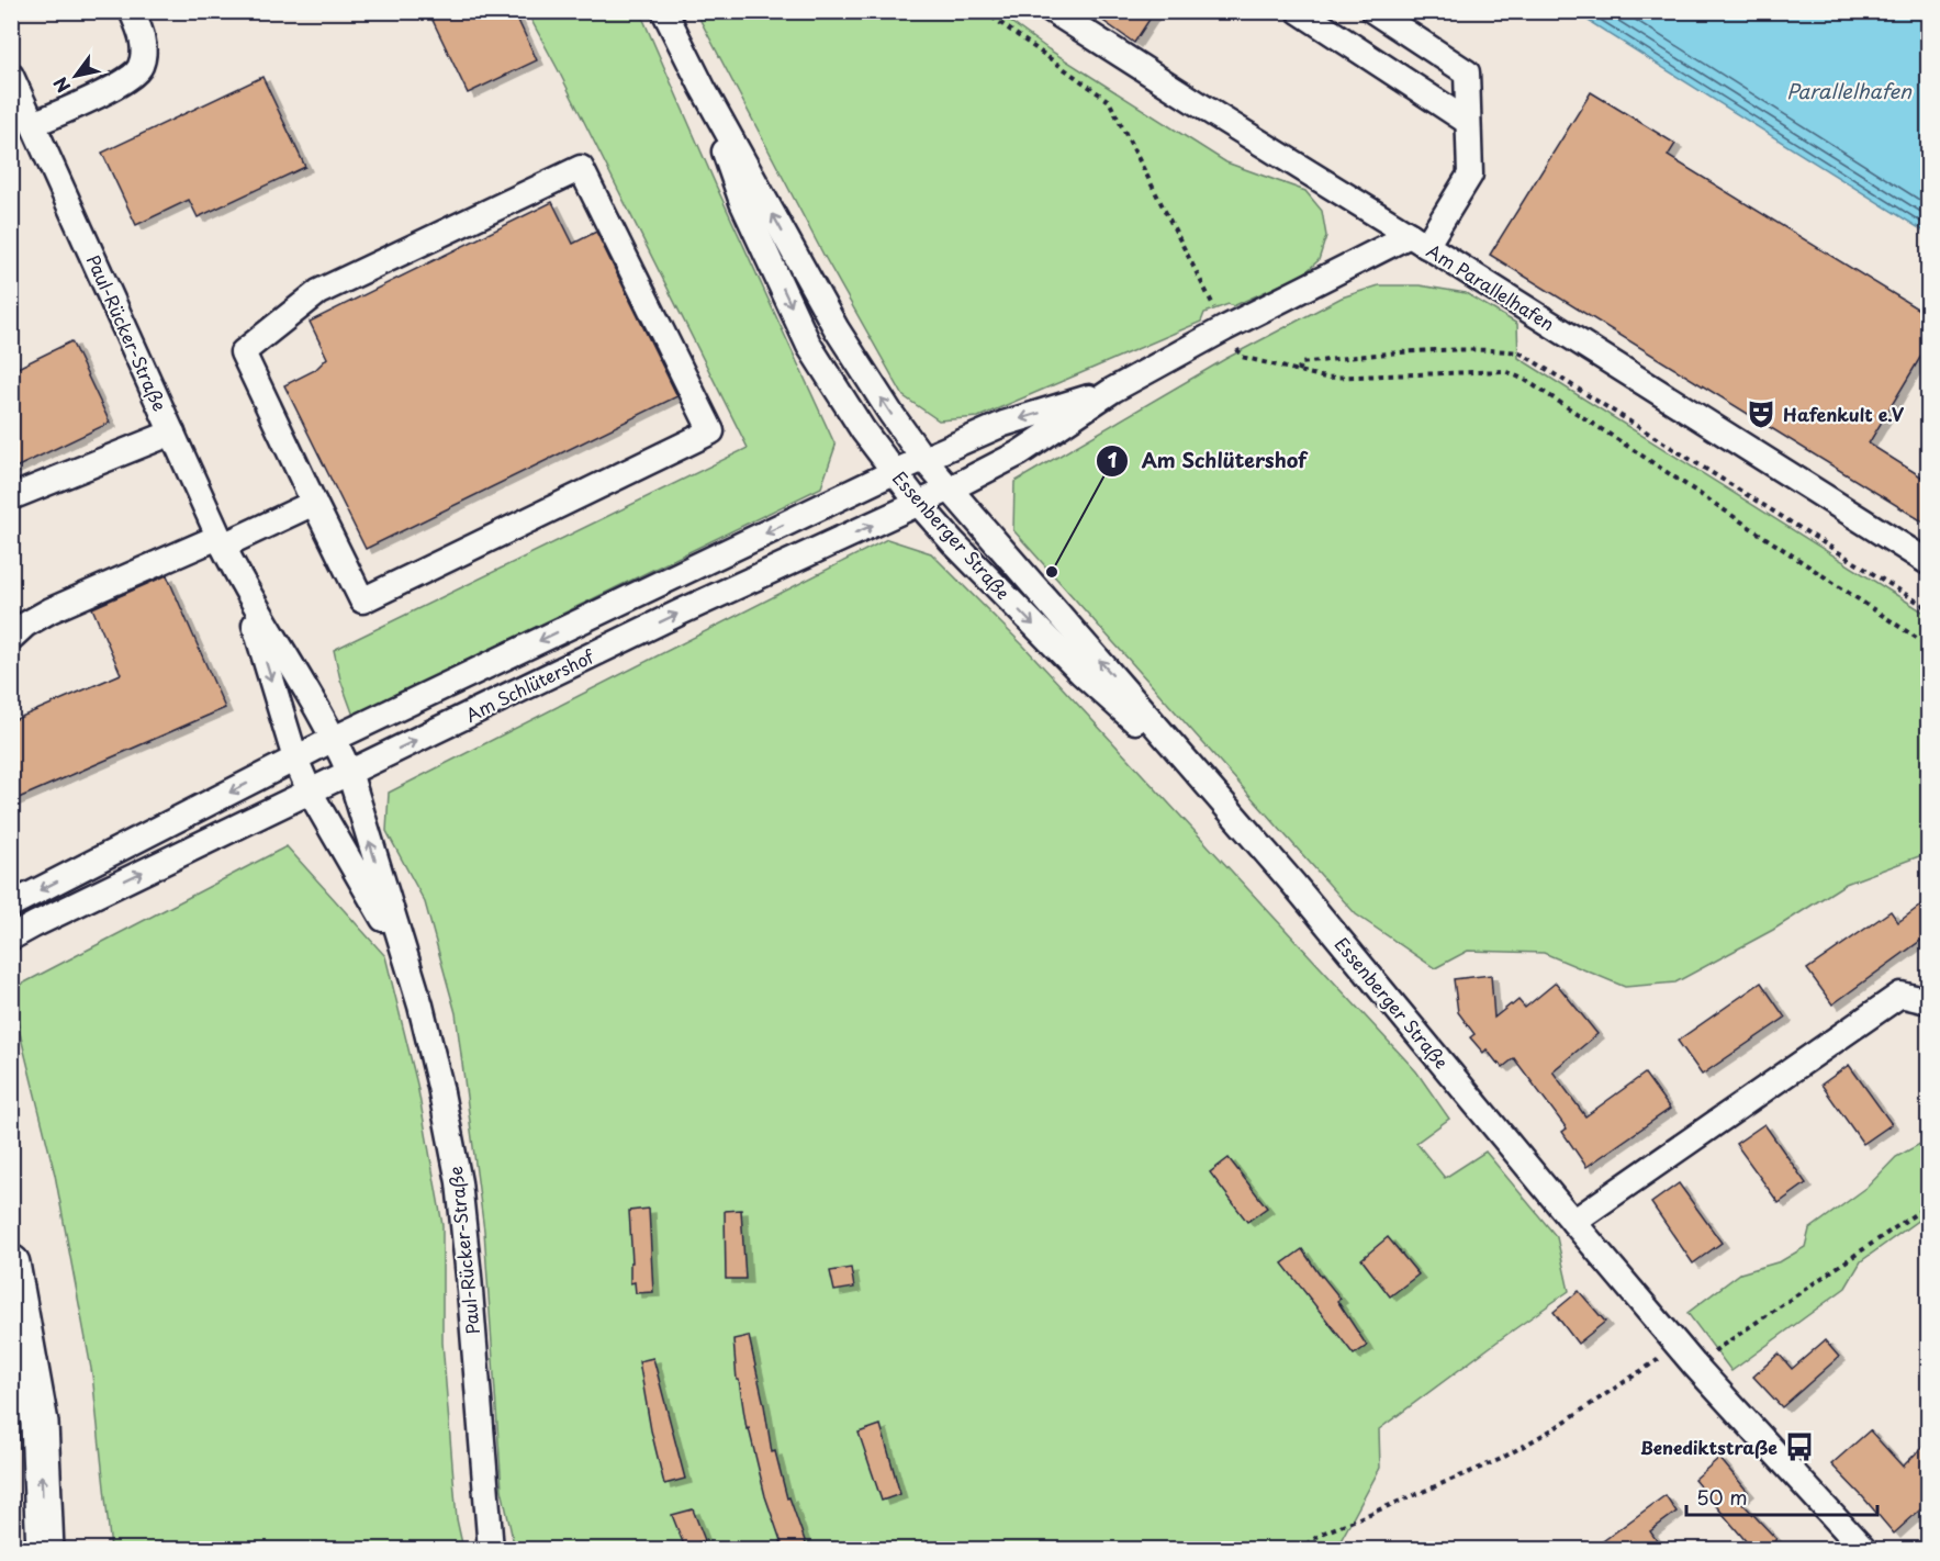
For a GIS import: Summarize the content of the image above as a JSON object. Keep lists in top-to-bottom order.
{
  "streets": {
    "street": [
      "Am Parallelhafen",
      "Paul-Rücker-Straße",
      "Essenberger Straße",
      "Am Schlütershof"
    ]
  },
  "crossings": [
    ["Am Parallelhafen", "Am Schlütershof"],
    ["Paul-Rücker-Straße", "Am Schlütershof"],
    ["Essenberger Straße", "Am Schlütershof"]
  ],
  "water": ["Parallelhafen"],
  "places": {
    "theatre": ["Hafenkult e.V"],
    "other": ["Am Schlütershof"],
    "bus stop": ["Benediktstraße"]
  },
  "scale_bar": "50 m",
  "north": "bottom left"
}
